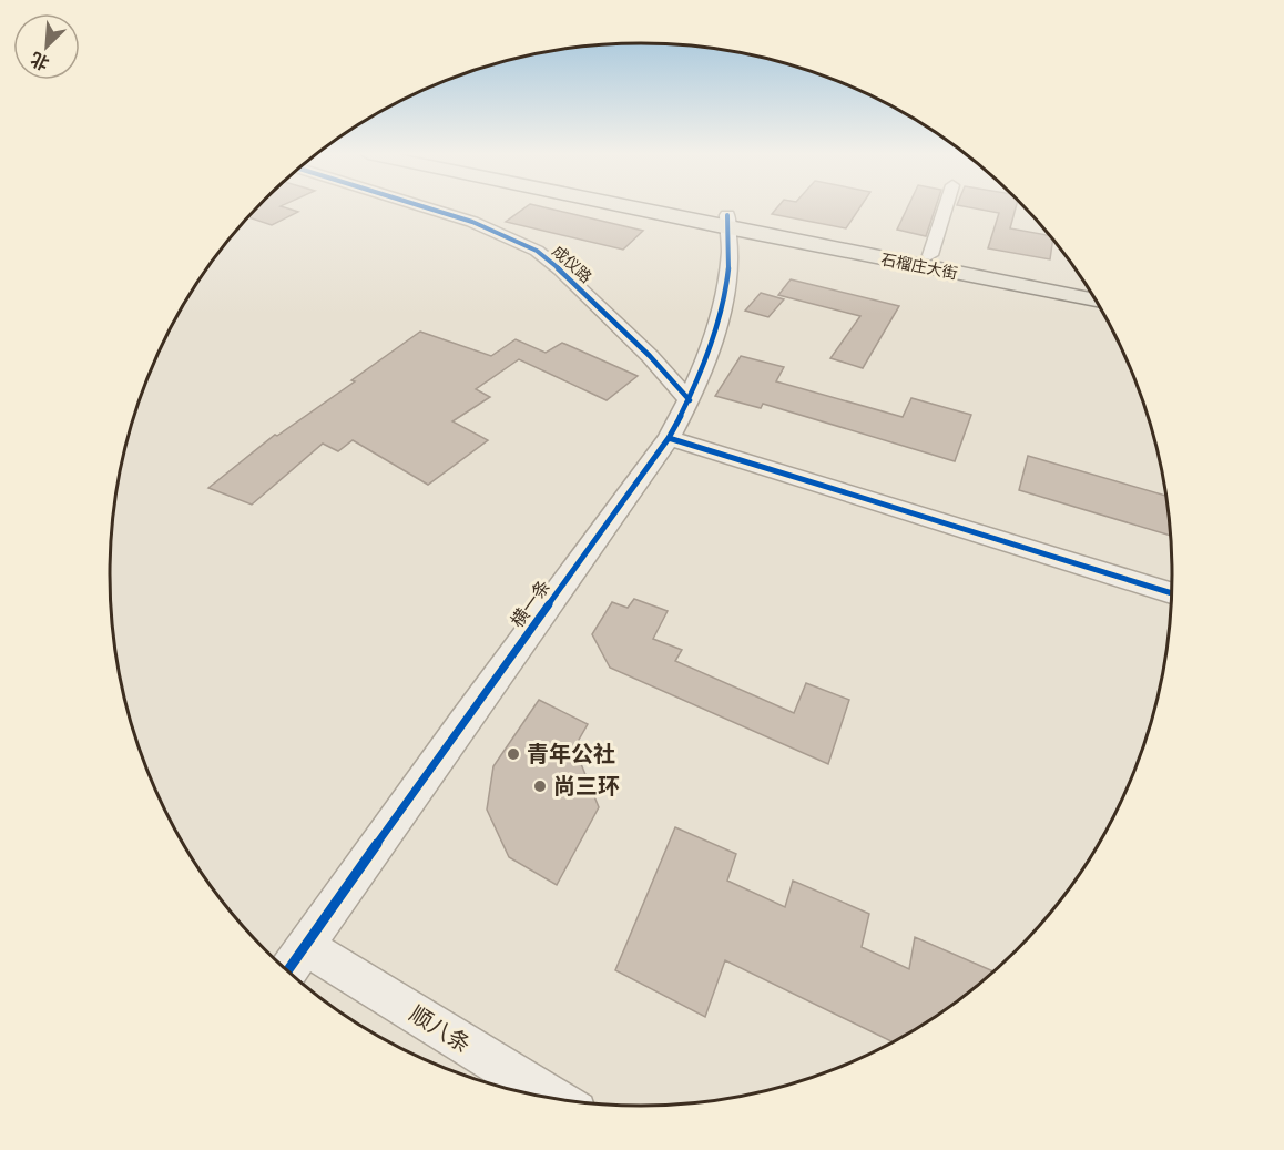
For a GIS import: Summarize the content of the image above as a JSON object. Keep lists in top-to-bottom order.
{
  "streets": {
    "main road": ["石榴庄大街"],
    "street": ["成仪路", "横一条", "顺八条"]
  },
  "crossings": [
    ["成仪路", "横一条"],
    ["石榴庄大街", "横一条"],
    ["横一条", "顺八条"]
  ],
  "places": ["青年公社", "尚三环"],
  "north": "bottom left"
}
